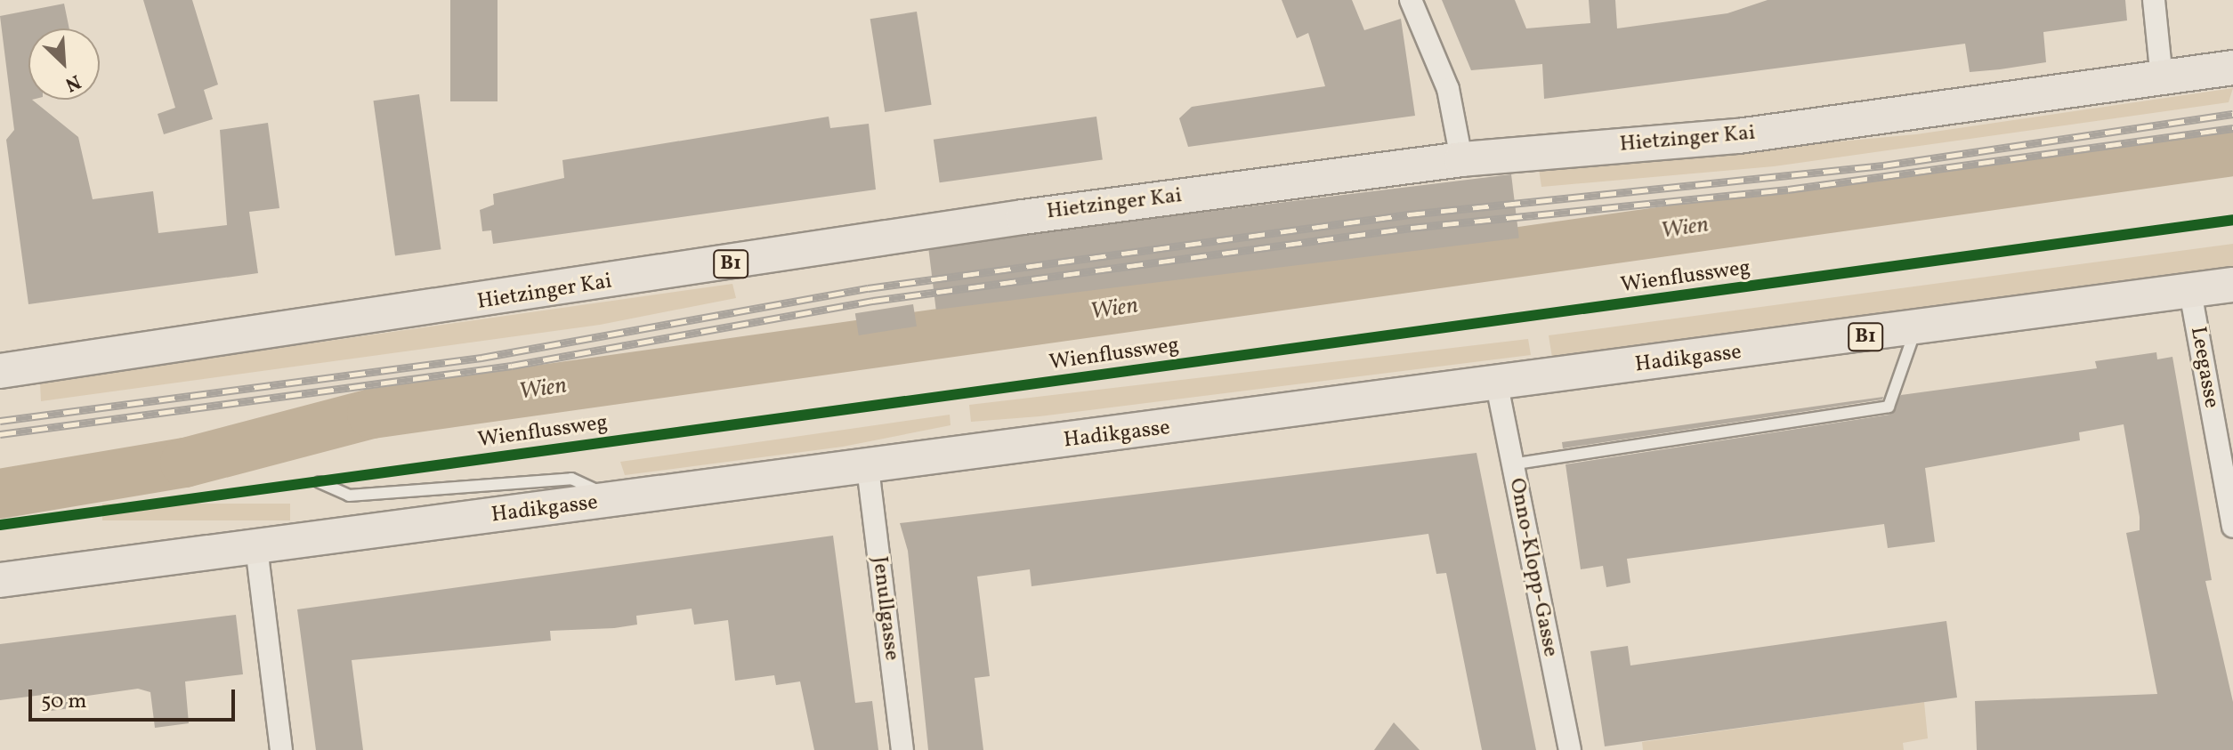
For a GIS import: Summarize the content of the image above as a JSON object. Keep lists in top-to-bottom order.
{
  "streets": {
    "main road": ["Hietzinger Kai", "B1", "Hadikgasse"],
    "street": ["Leegasse", "Onno-Klopp-Gasse", "Jenullgasse"],
    "cycle path": ["Wienflussweg"]
  },
  "crossings": [
    ["Hadikgasse", "Leegasse"],
    ["Hadikgasse", "Onno-Klopp-Gasse"],
    ["Hadikgasse", "Jenullgasse"]
  ],
  "water": ["Wien"],
  "scale_bar": "50 m",
  "north": "bottom right"
}
